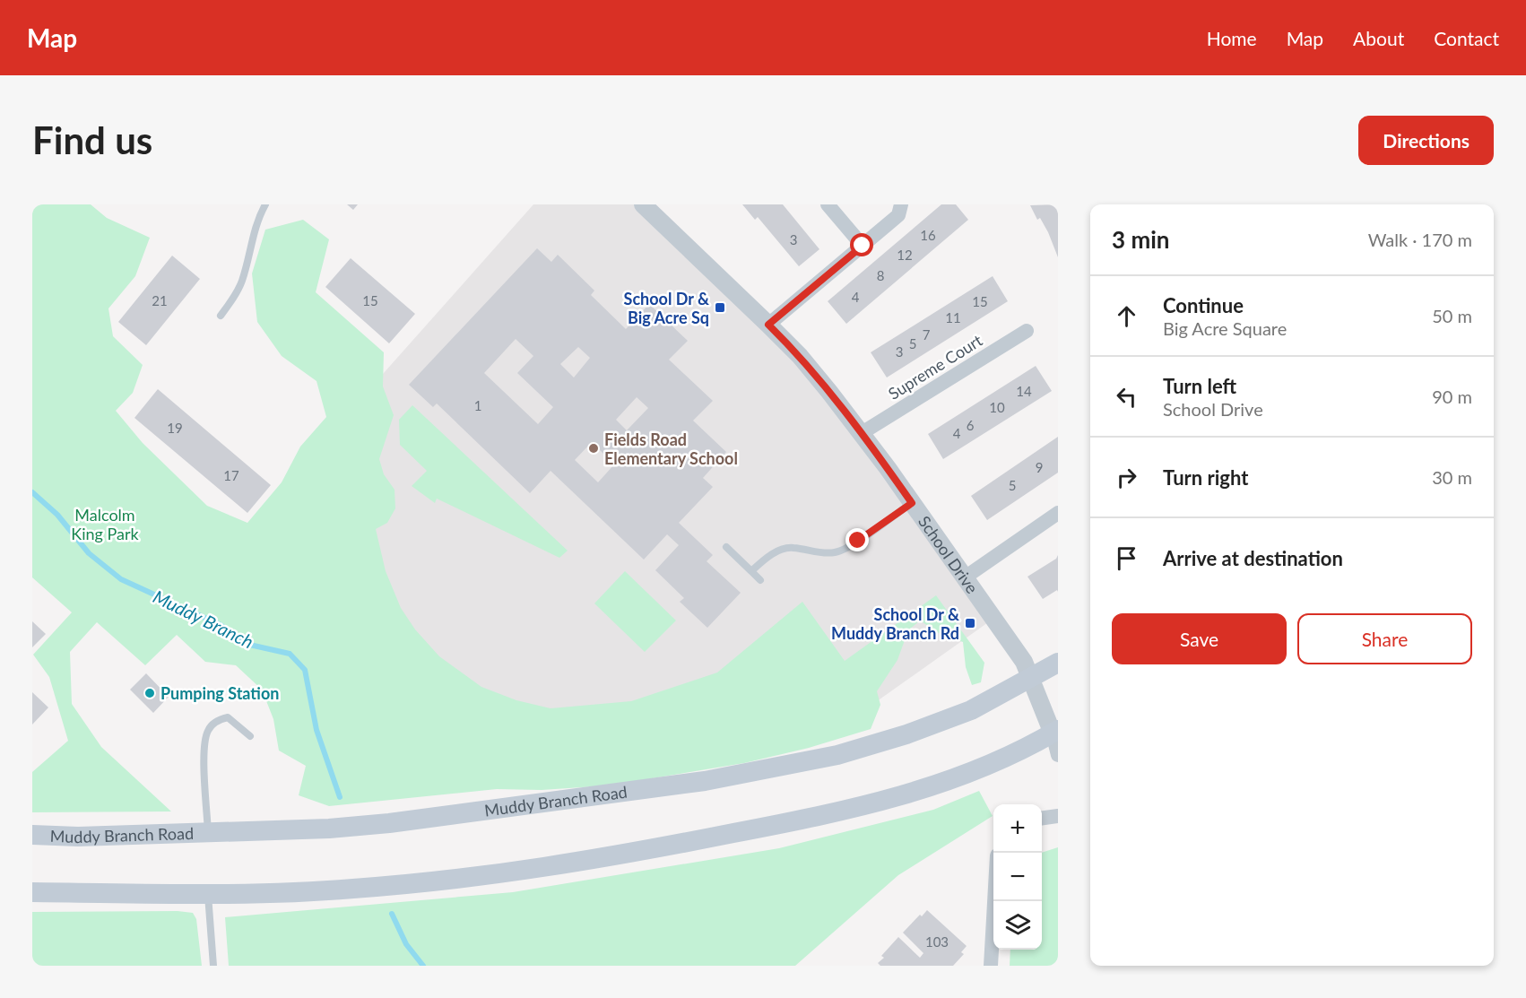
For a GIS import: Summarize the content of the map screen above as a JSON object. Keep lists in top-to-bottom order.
{
  "streets": {
    "main road": ["Muddy Branch Road"],
    "street": ["Supreme Court", "School Drive"]
  },
  "crossings": [
    ["Supreme Court", "School Drive"],
    ["School Drive", "Muddy Branch Road"]
  ],
  "water": ["Muddy Branch"],
  "parks": ["Malcolm King Park"],
  "places": {
    "transit": ["School Dr & Big Acre Sq", "School Dr & Muddy Branch Rd"],
    "other": ["Fields Road Elementary School", "Pumping Station"]
  },
  "house_numbers": [
    "16",
    "3",
    "12",
    "8",
    "4",
    "21",
    "15",
    "15",
    "11",
    "7",
    "5",
    "3",
    "14",
    "1",
    "10",
    "6",
    "19",
    "4",
    "9",
    "17",
    "5",
    "103"
  ],
  "page": {
    "header": "Map",
    "nav": [
      "Home",
      "Map",
      "About",
      "Contact"
    ],
    "buttons": [
      "Directions",
      ["Save", "Share"]
    ],
    "title": "Find us",
    "heading": ["3 min", "Walk · 170 m"],
    "list": [
      ["Continue", "Big Acre Square", "50 m"],
      ["Turn left", "School Drive", "90 m"],
      ["Turn right", "30 m"],
      "Arrive at destination"
    ],
    "map_buttons": ["+", "−"]
  }
}
